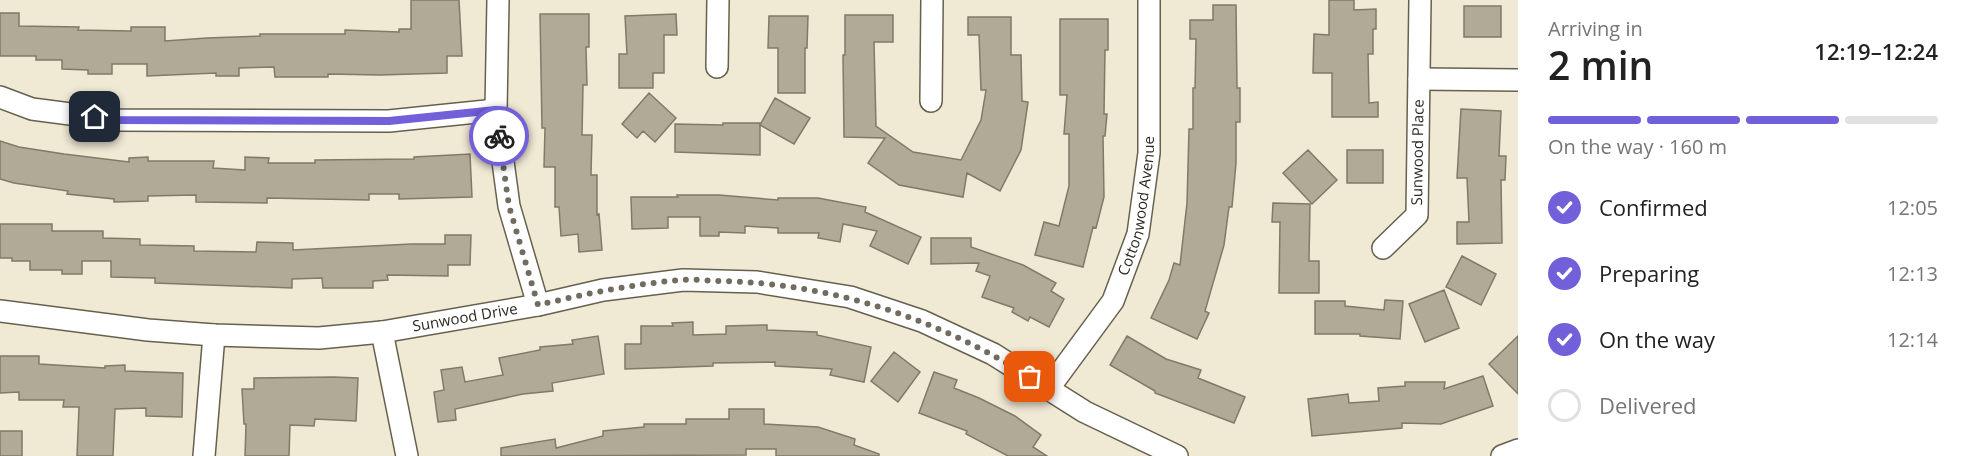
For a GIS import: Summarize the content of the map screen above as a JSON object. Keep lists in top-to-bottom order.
{
  "streets": {
    "street": ["Sunwood Place", "Cottonwood Avenue", "Sunwood Drive"]
  },
  "crossings": [
    ["Cottonwood Avenue", "Sunwood Drive"]
  ],
  "page": {
    "heading": ["2 min", "Arriving in", "12:19–12:24"],
    "bar": "On the way · 160 m",
    "list": [
      ["Confirmed", "12:05"],
      ["Preparing", "12:13"],
      ["On the way", "12:14"],
      "Delivered"
    ]
  }
}
